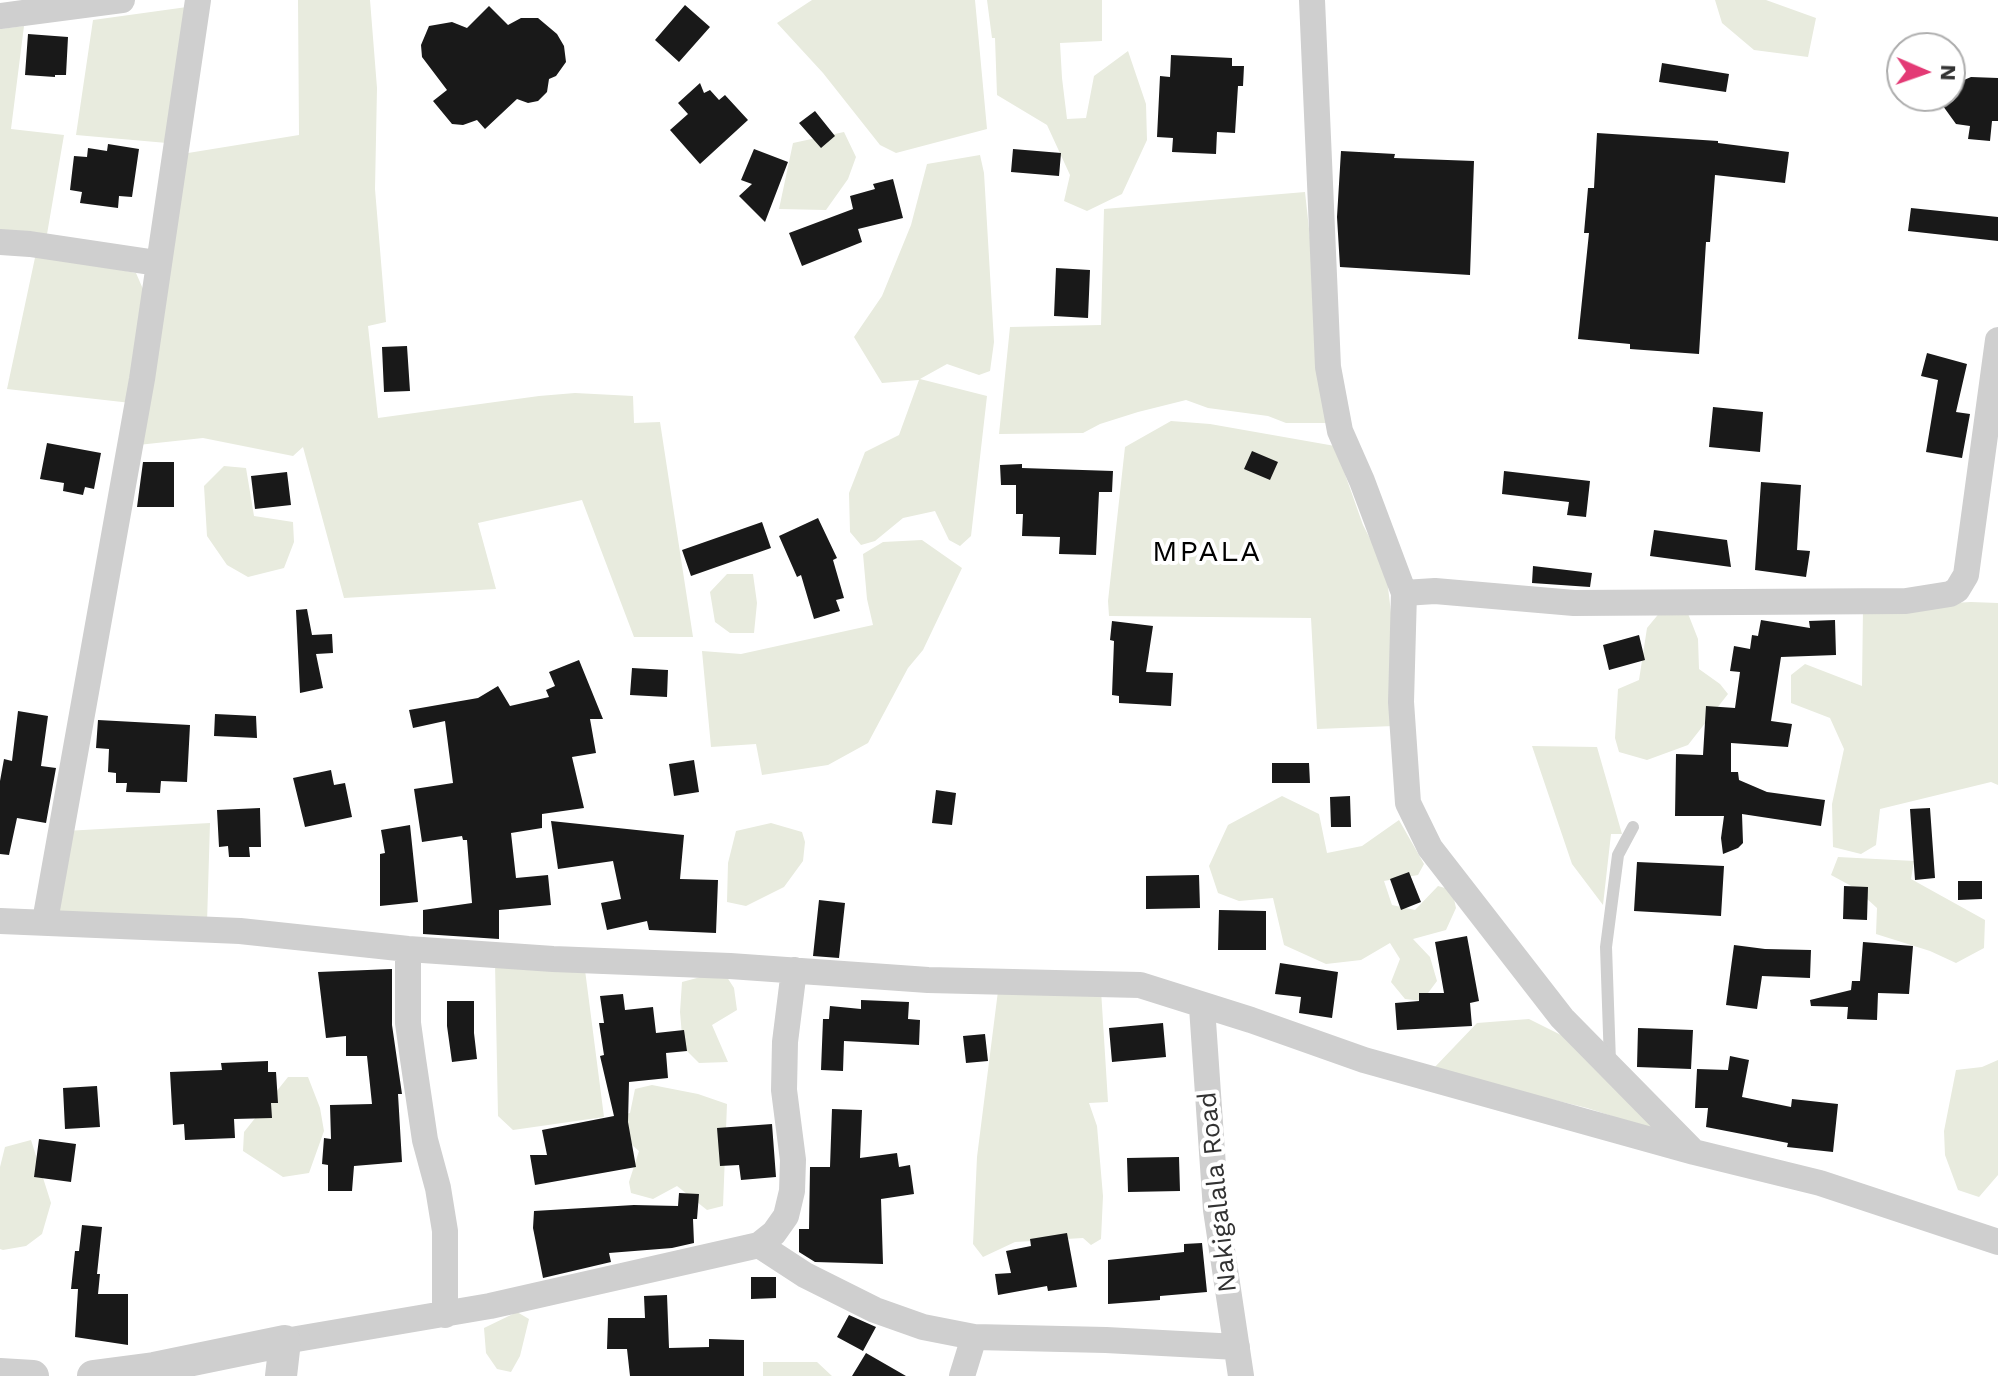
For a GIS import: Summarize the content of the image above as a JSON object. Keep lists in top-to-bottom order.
{
  "streets": {
    "street": ["Nakigalala Road"]
  },
  "districts": ["MPALA"],
  "north": "right"
}
